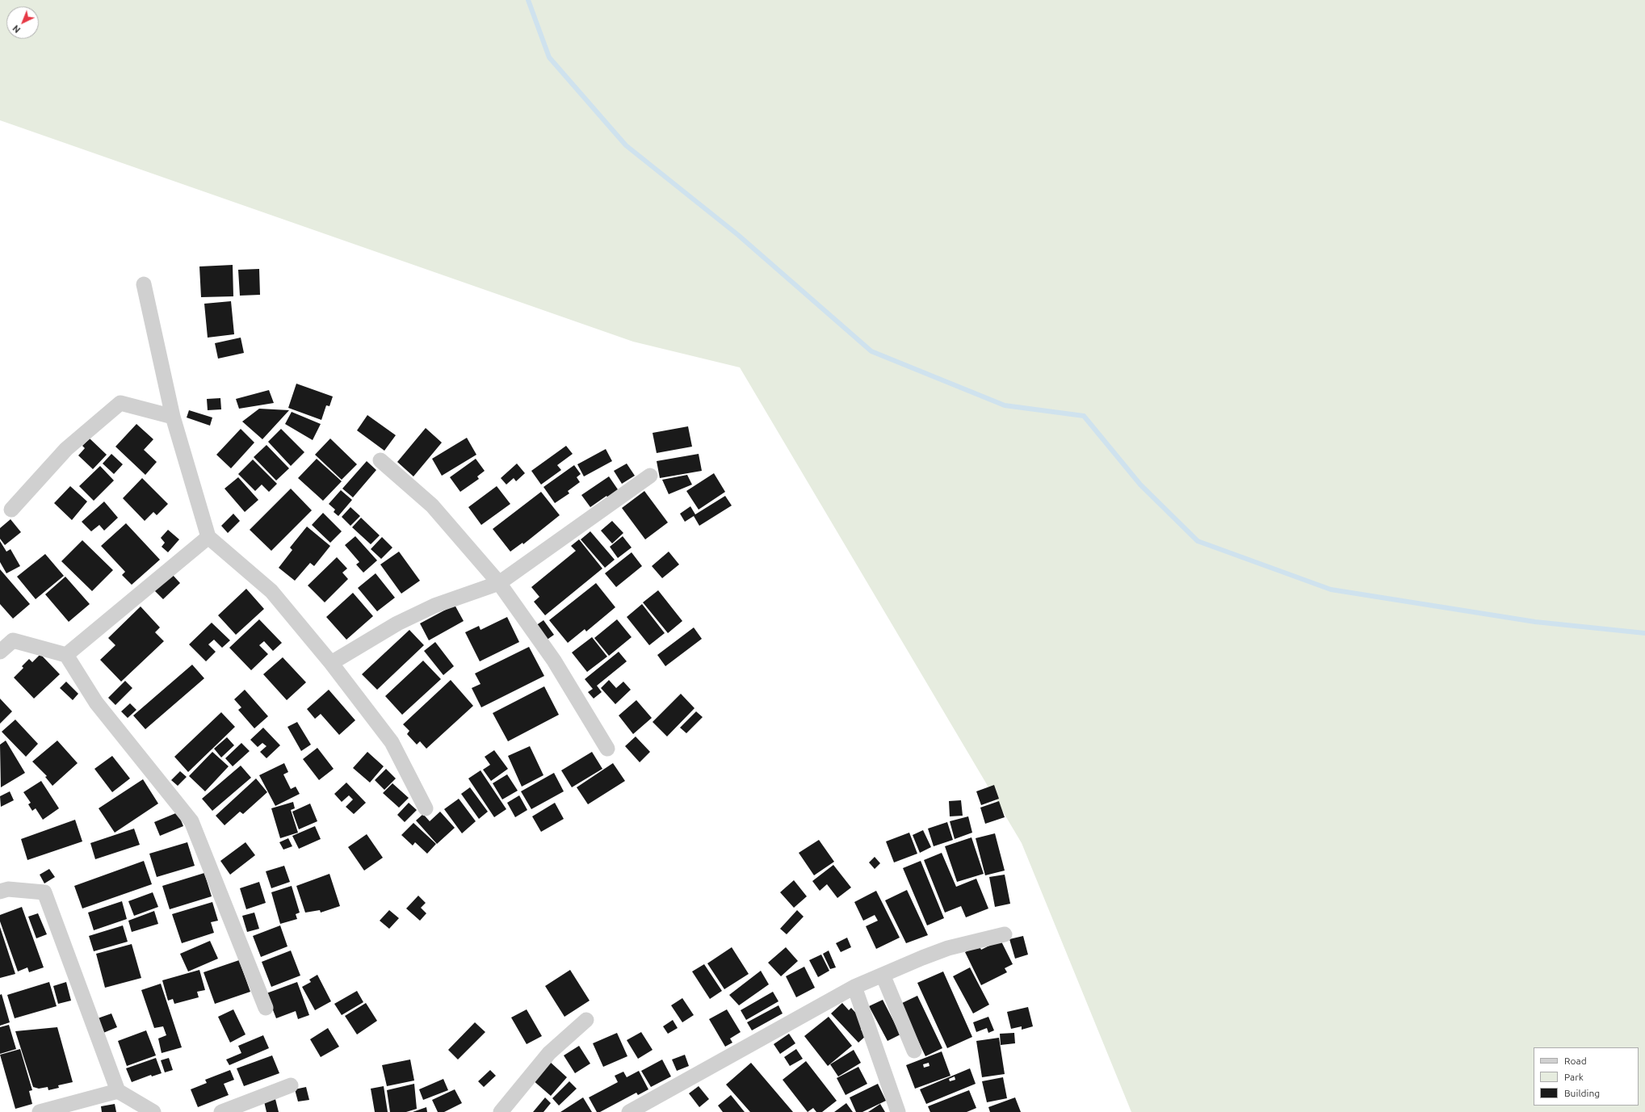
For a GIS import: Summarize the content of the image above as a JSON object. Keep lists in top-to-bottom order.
{
  "legend": ["Road", "Park", "Building"],
  "north": "bottom left"
}
